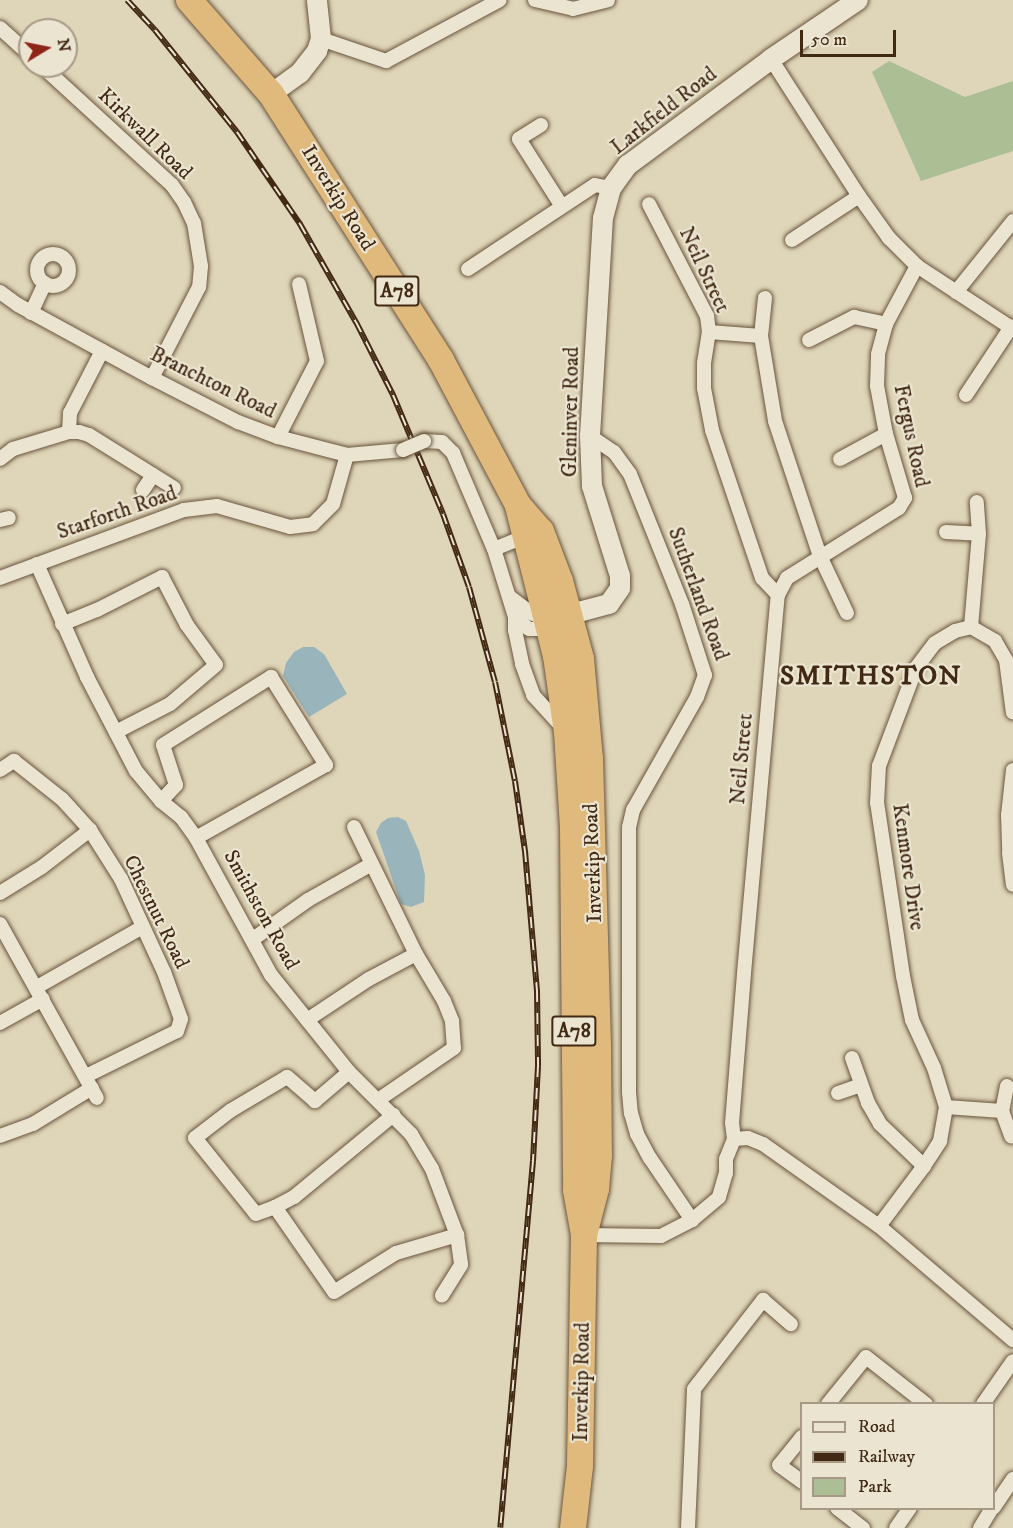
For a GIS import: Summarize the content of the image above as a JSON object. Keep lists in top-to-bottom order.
{
  "streets": {
    "highway": ["Inverkip Road", "A78"],
    "street": [
      "Larkfield Road",
      "Kirkwall Road",
      "Neil Street",
      "Branchton Road",
      "Gleninver Road",
      "Fergus Road",
      "Starforth Road",
      "Sutherland Road",
      "Kenmore Drive",
      "Smithston Road",
      "Chestnut Road"
    ]
  },
  "crossings": [
    ["Larkfield Road", "Gleninver Road"],
    ["Kirkwall Road", "Branchton Road"],
    ["Inverkip Road", "Neil Street"],
    ["Inverkip Road", "Gleninver Road"],
    ["Neil Street", "Fergus Road"],
    ["Neil Street", "Sutherland Road"],
    ["Branchton Road", "Starforth Road"],
    ["Gleninver Road", "Sutherland Road"],
    ["Starforth Road", "Smithston Road"]
  ],
  "districts": ["SMITHSTON"],
  "legend": ["Road", "Railway", "Park"],
  "scale_bar": "50 m",
  "north": "right"
}
